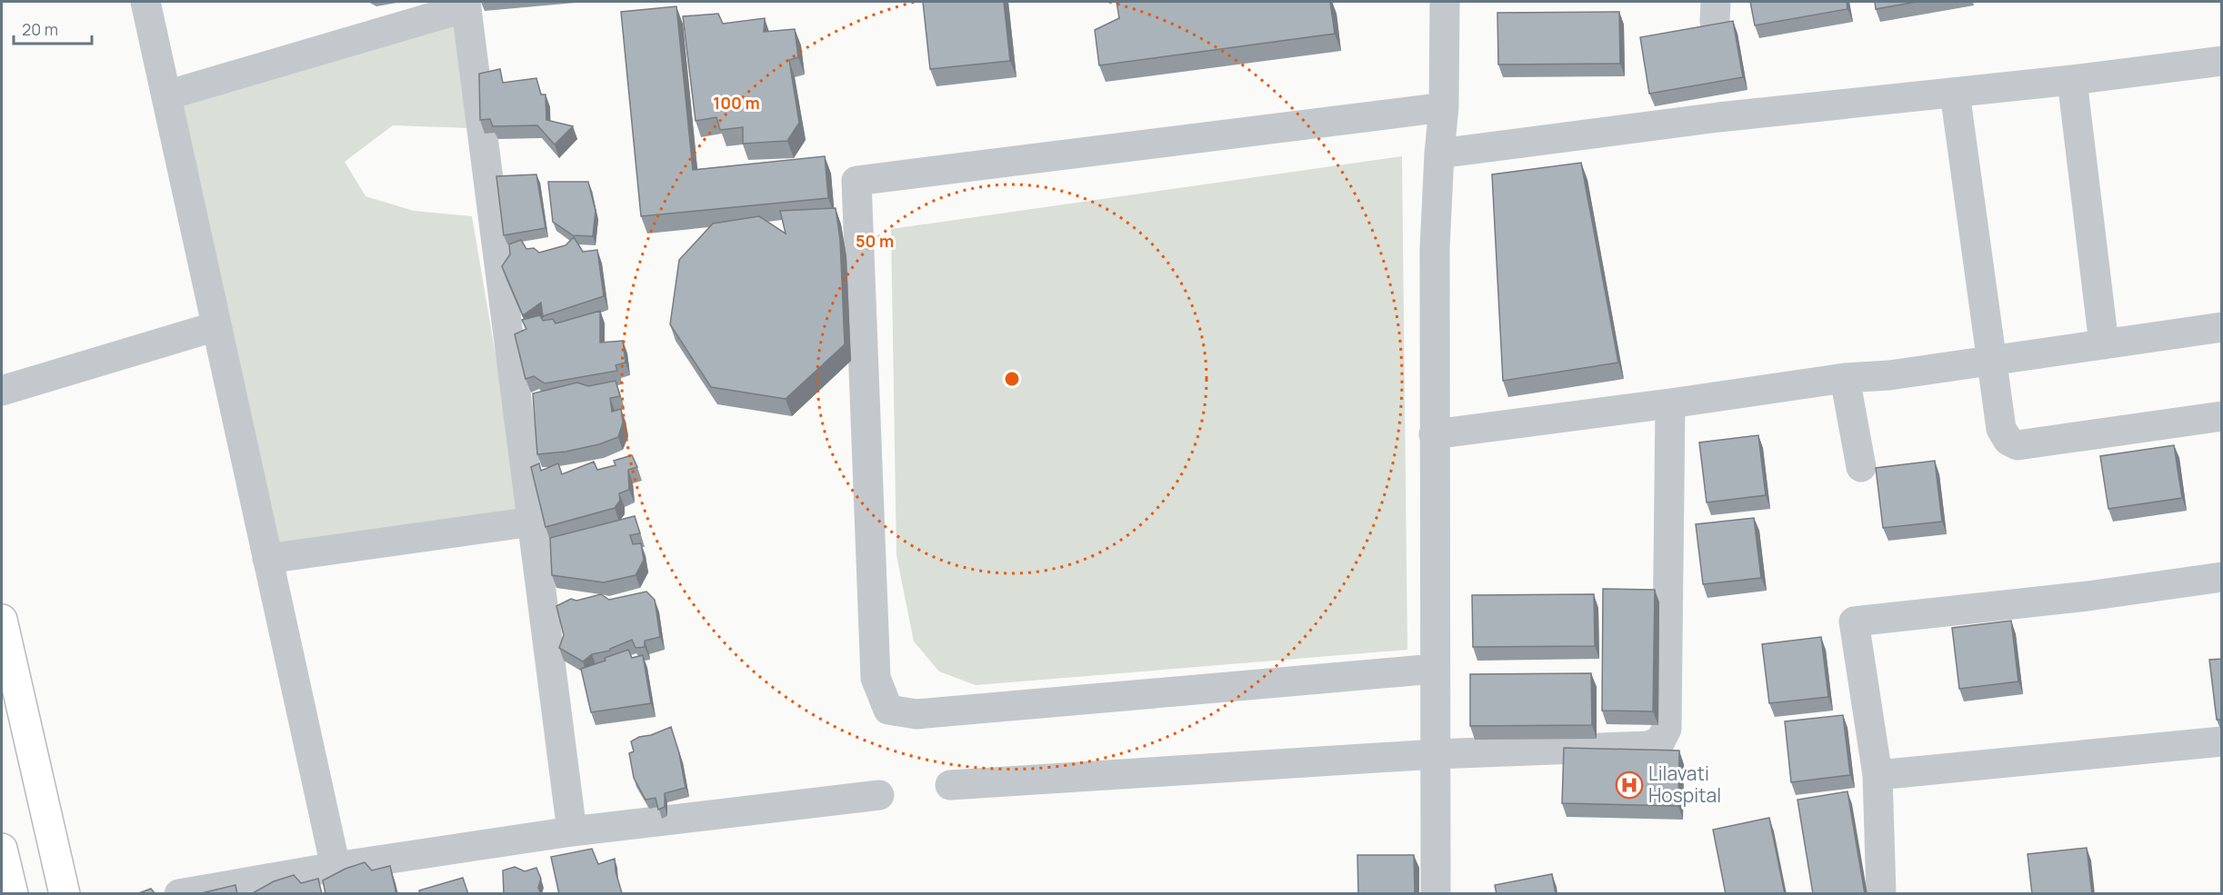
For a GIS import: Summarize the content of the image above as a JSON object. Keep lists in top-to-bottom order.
{
  "places": {
    "hospital": ["Lilavati Hospital"]
  },
  "scale_bar": "20 m",
  "rings": ["100 m", "50 m"]
}
